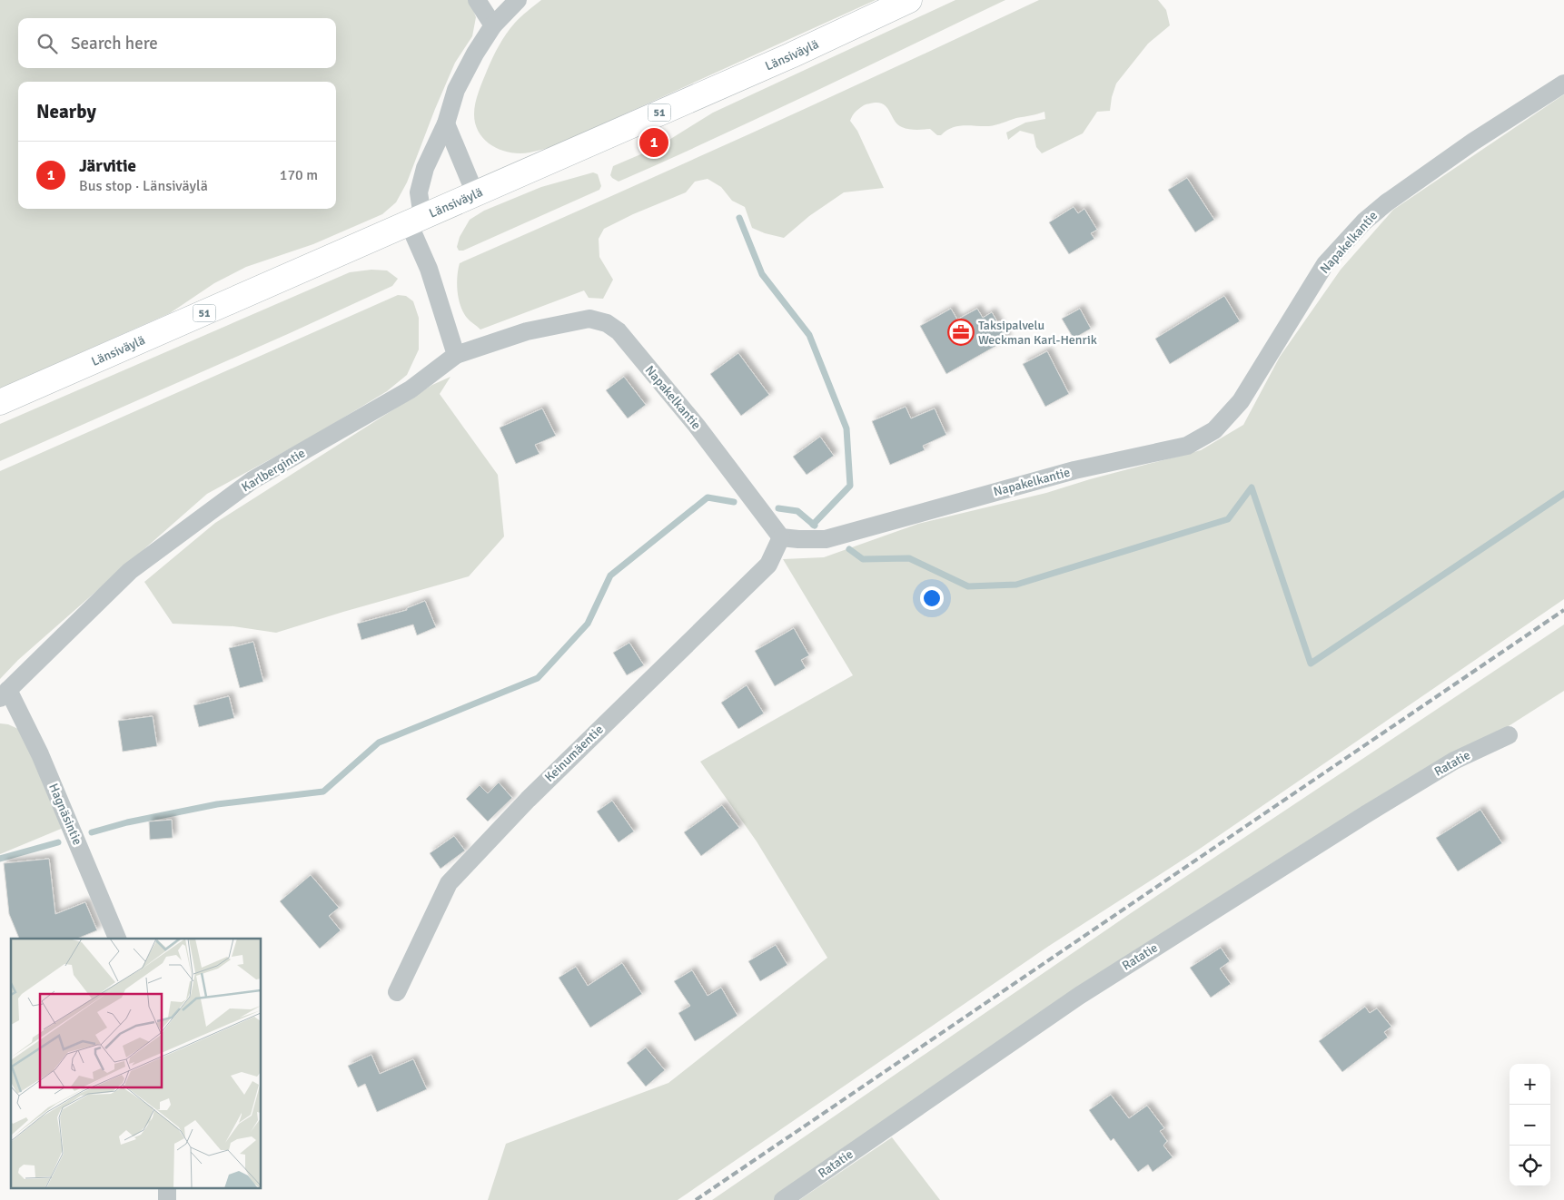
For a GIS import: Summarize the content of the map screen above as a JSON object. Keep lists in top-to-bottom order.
{
  "streets": {
    "main road": ["Länsiväylä", "51"],
    "street": [
      "Napakelkantie",
      "Karlbergintie",
      "Keinumäentie",
      "Ratatie",
      "Hagnäsintie"
    ]
  },
  "crossings": [
    ["Napakelkantie", "Karlbergintie"],
    ["Napakelkantie", "Keinumäentie"],
    ["Karlbergintie", "Hagnäsintie"]
  ],
  "places": {
    "office": ["Taksipalvelu Weckman Karl-Henrik"]
  },
  "page": {
    "search": "Search here",
    "heading": "Nearby",
    "pins": "1",
    "list": [
      {
        "mark": "1",
        "name": "Järvitie",
        "note": "Bus stop · Länsiväylä",
        "value": "170 m"
      }
    ],
    "map_buttons": ["+", "−"]
  }
}
